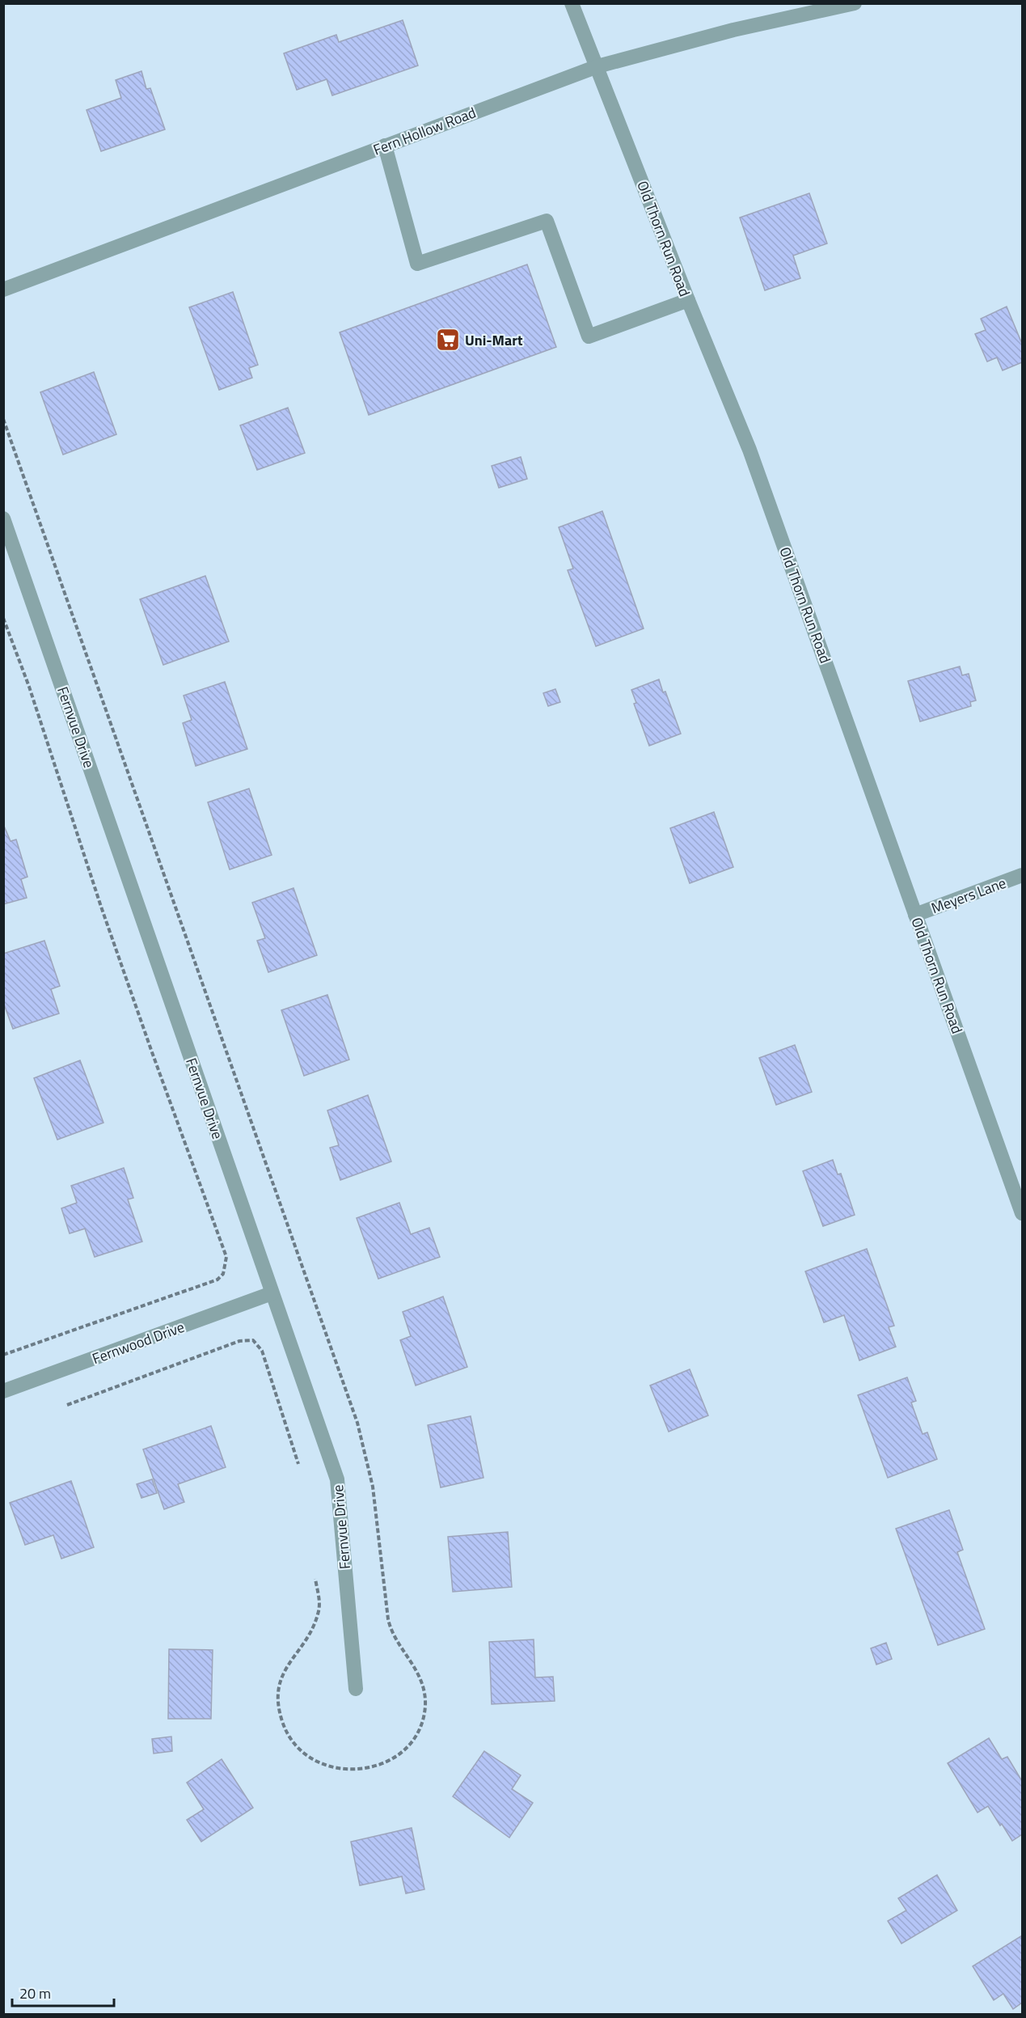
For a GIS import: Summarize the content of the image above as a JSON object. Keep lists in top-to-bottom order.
{
  "streets": {
    "street": [
      "Fern Hollow Road",
      "Old Thorn Run Road",
      "Fernvue Drive",
      "Meyers Lane",
      "Fernwood Drive"
    ]
  },
  "crossings": [
    ["Fern Hollow Road", "Old Thorn Run Road"],
    ["Old Thorn Run Road", "Meyers Lane"],
    ["Fernvue Drive", "Fernwood Drive"]
  ],
  "places": {
    "supermarket": ["Uni-Mart"]
  },
  "scale_bar": "20 m"
}
